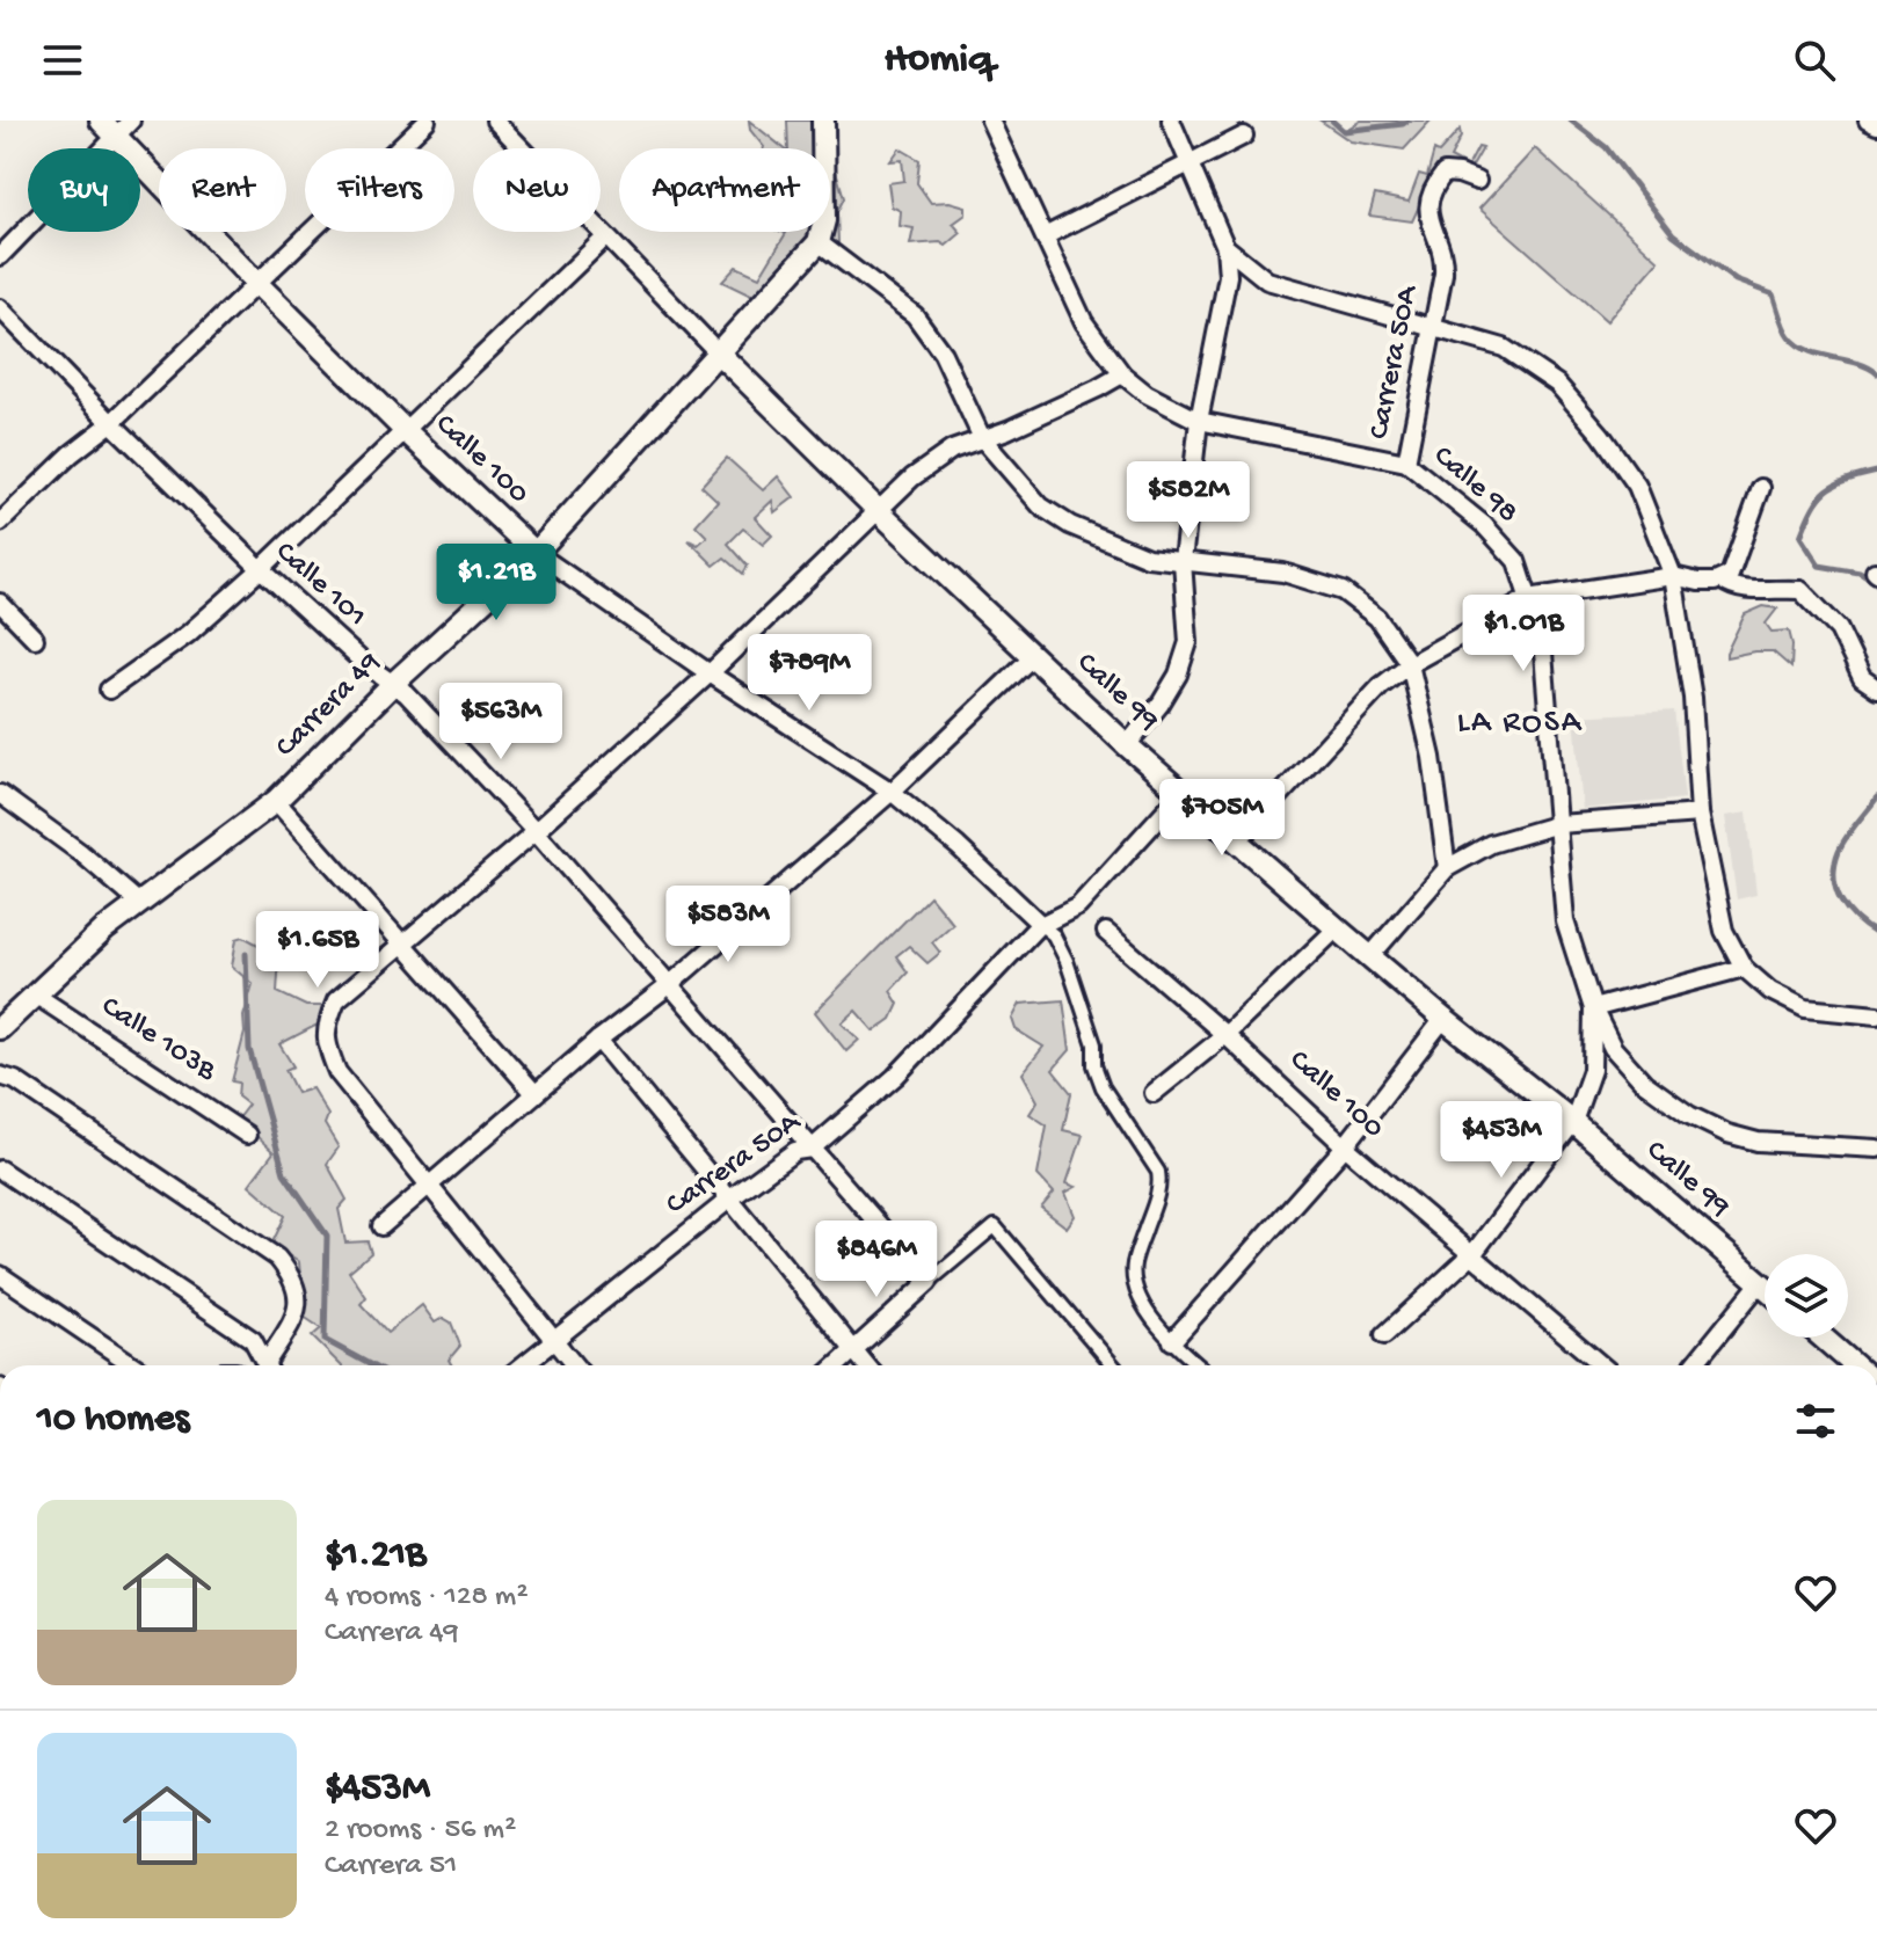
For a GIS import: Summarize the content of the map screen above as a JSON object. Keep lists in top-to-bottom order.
{
  "streets": {
    "street": [
      "Carrera 50A",
      "Calle 100",
      "Calle 98",
      "Calle 101",
      "Calle 99",
      "Carrera 49",
      "Calle 103B"
    ]
  },
  "crossings": [
    ["Carrera 50A", "Calle 100"],
    ["Carrera 50A", "Calle 98"],
    ["Carrera 50A", "Calle 101"],
    ["Calle 100", "Carrera 49"],
    ["Calle 101", "Carrera 49"],
    ["Calle 99", "Carrera 49"],
    ["Carrera 49", "Calle 103B"]
  ],
  "districts": ["LA ROSA"],
  "page": {
    "header": "Homiq",
    "chip": [
      "Buy",
      "Rent",
      "Filters",
      "New",
      "Apartment"
    ],
    "price": [
      "$582M",
      "$1.21B",
      "$1.01B",
      "$789M",
      "$563M",
      "$705M",
      "$583M",
      "$1.65B",
      "$453M",
      "$846M"
    ],
    "heading": "10 homes",
    "list": [
      {
        "name": "$1.21B",
        "note": "4 rooms · 128 m² · Carrera 49"
      },
      {
        "name": "$453M",
        "note": "2 rooms · 56 m² · Carrera 51"
      }
    ]
  }
}
